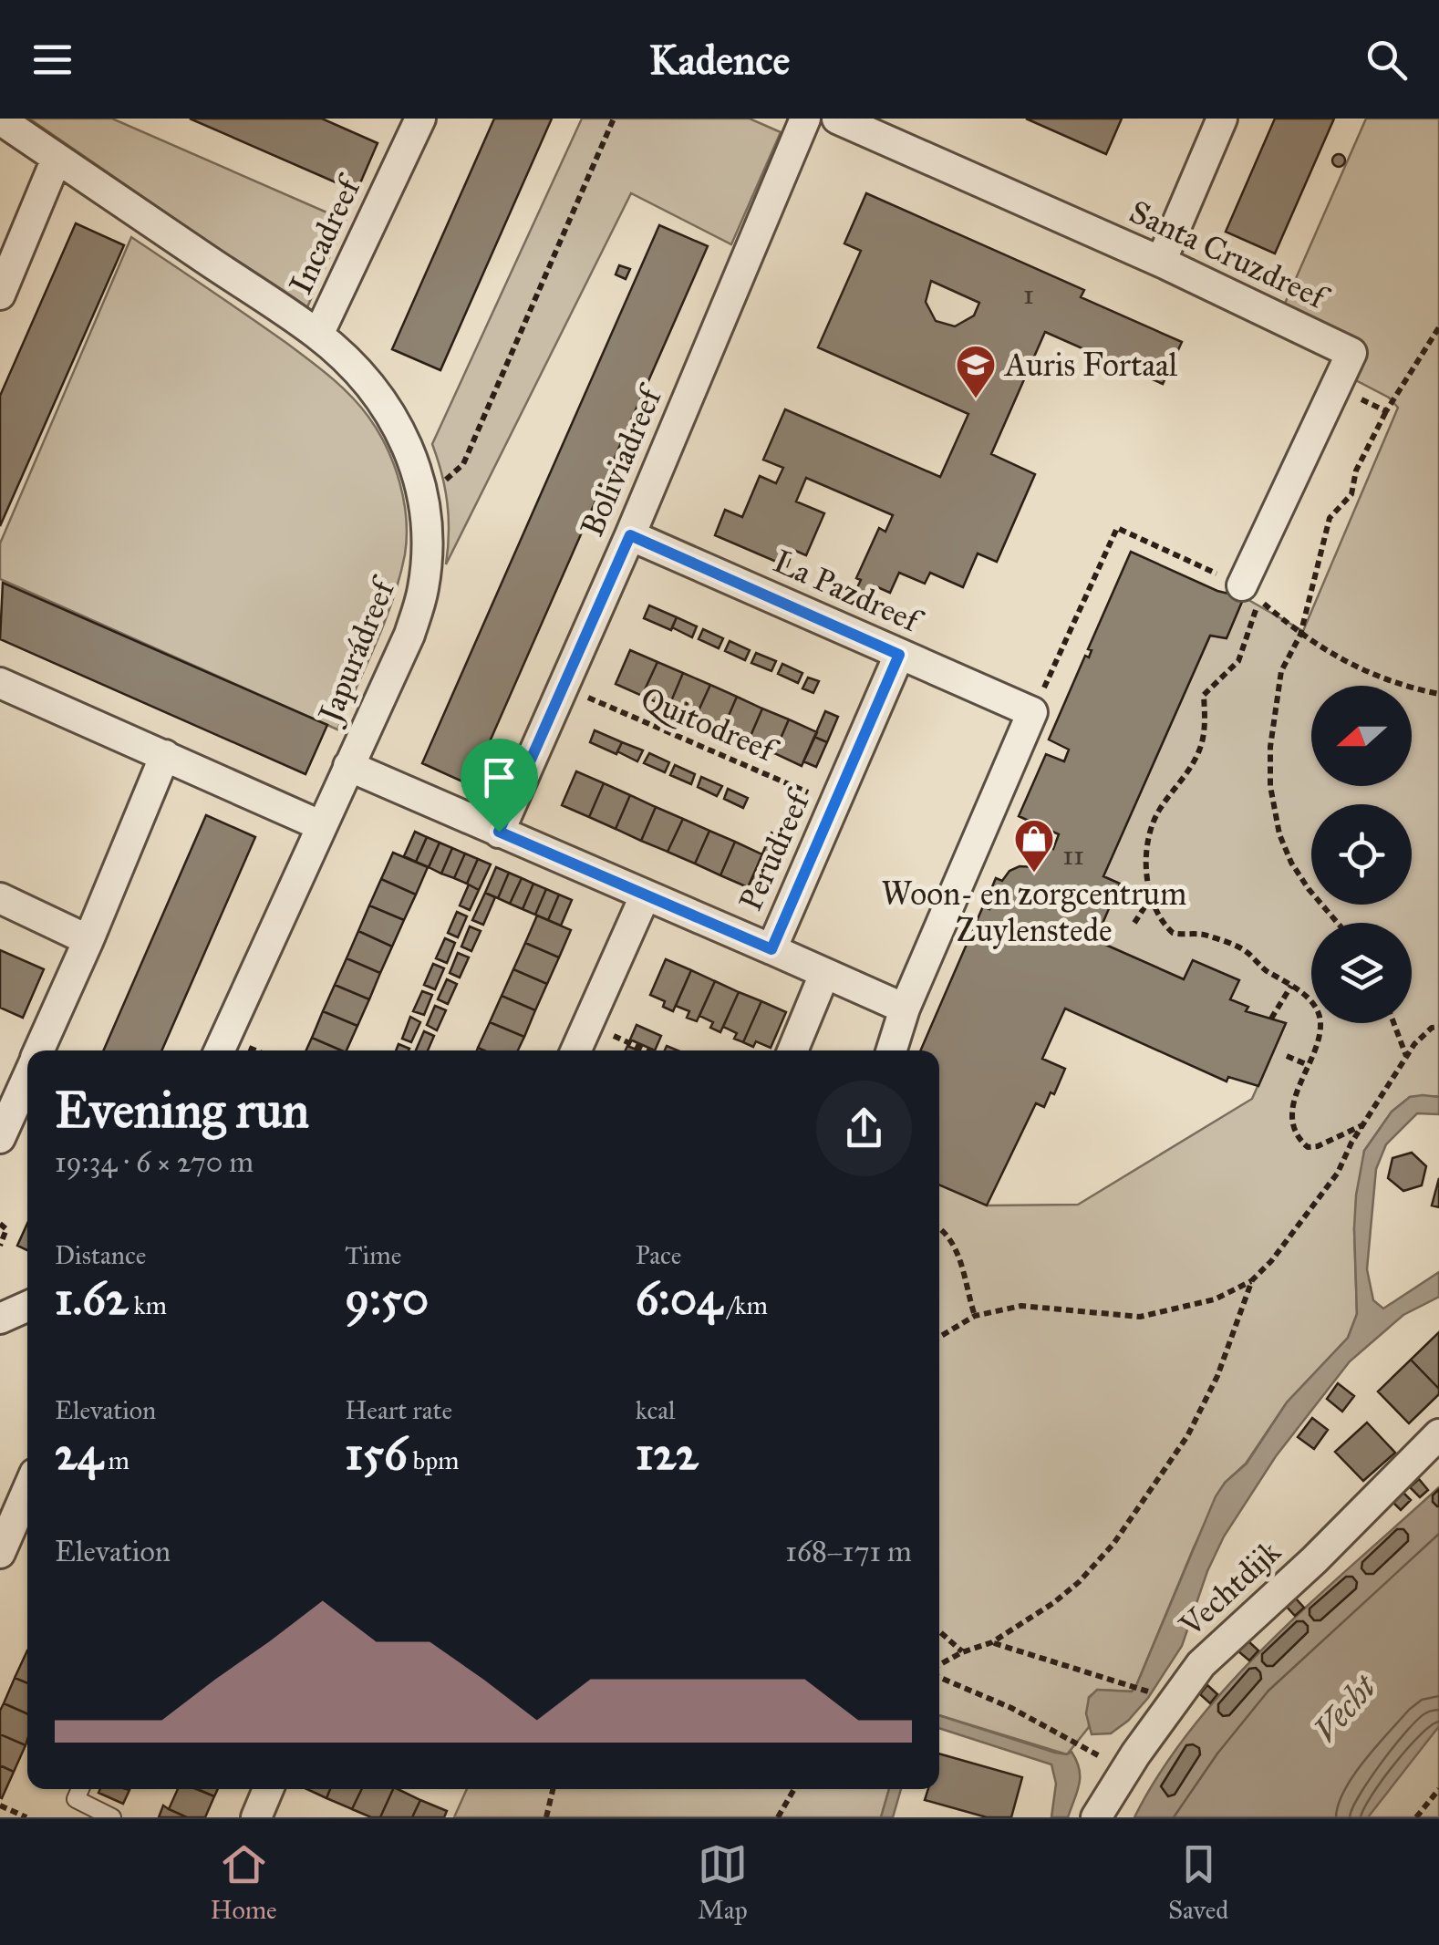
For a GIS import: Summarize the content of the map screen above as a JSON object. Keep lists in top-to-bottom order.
{
  "streets": {
    "street": [
      "Incadreef",
      "Santa Cruzdreef",
      "Boliviadreef",
      "La Pazdreef",
      "Japurádreef",
      "Perudreef",
      "Vechtdijk"
    ],
    "path": ["Quitodreef"]
  },
  "crossings": [
    ["Incadreef", "Japurádreef"],
    ["Boliviadreef", "La Pazdreef"],
    ["Boliviadreef", "Quitodreef"],
    ["La Pazdreef", "Perudreef"],
    ["Quitodreef", "Perudreef"]
  ],
  "water": ["Vecht"],
  "places": {
    "school or university": ["Auris Fortaal"],
    "shop": ["Woon- en zorgcentrum Zuylenstede"]
  },
  "house_numbers": ["1", "11"],
  "north": "left",
  "page": {
    "header": "Kadence",
    "heading": ["Evening run", "19:34 · 6 × 270 m"],
    "stats": [
      ["Distance", "1.62 km"],
      ["Time", "9:50"],
      ["Pace", "6:04 /km"],
      ["Elevation", "24 m"],
      ["Heart rate", "156 bpm"],
      ["kcal", "122"]
    ],
    "chart": ["Elevation", "168–171 m"],
    "tabs": ["Home", "Map", "Saved"]
  }
}
